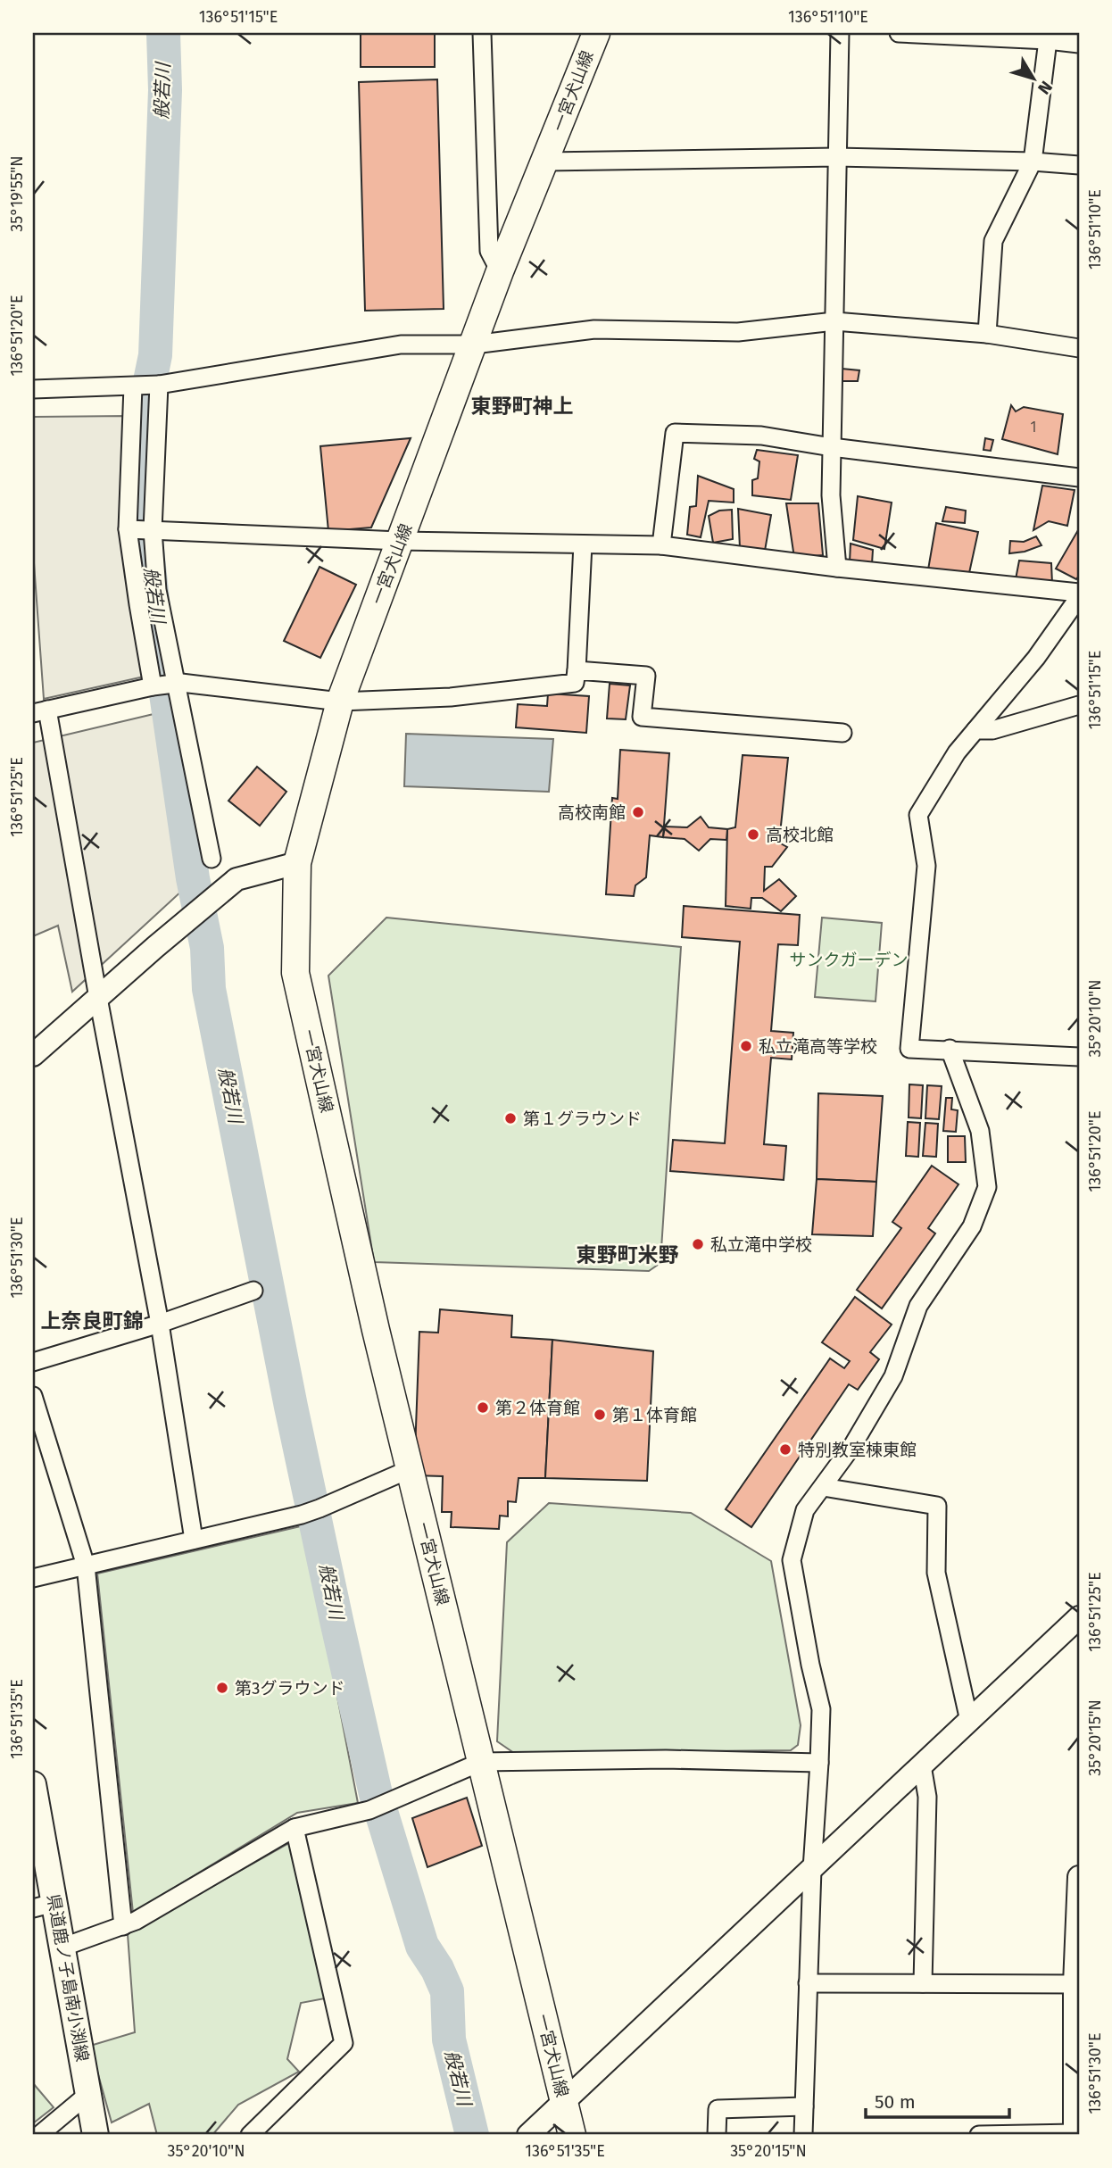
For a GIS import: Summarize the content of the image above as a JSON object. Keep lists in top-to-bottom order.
{
  "streets": {
    "main road": ["一宮犬山線", "県道鹿ノ子島南小渕線"]
  },
  "districts": ["東野町神上", "東野町米野", "上奈良町錦"],
  "water": ["般若川"],
  "parks": ["サンクガーデン"],
  "places": [
    "高校南館",
    "高校北館",
    "私立滝高等学校",
    "第１グラウンド",
    "私立滝中学校",
    "第２体育館",
    "第１体育館",
    "特別教室棟東館",
    "第3グラウンド"
  ],
  "house_numbers": ["1"],
  "scale_bar": "50 m",
  "north": "bottom right",
  "coordinates": [
    "136°51'15\"E",
    "136°51'10\"E",
    "35°19'55\"N",
    "136°51'20\"E",
    "136°51'25\"E",
    "35°20'10\"N",
    "136°51'30\"E",
    "136°51'35\"E",
    "35°20'15\"N"
  ]
}
